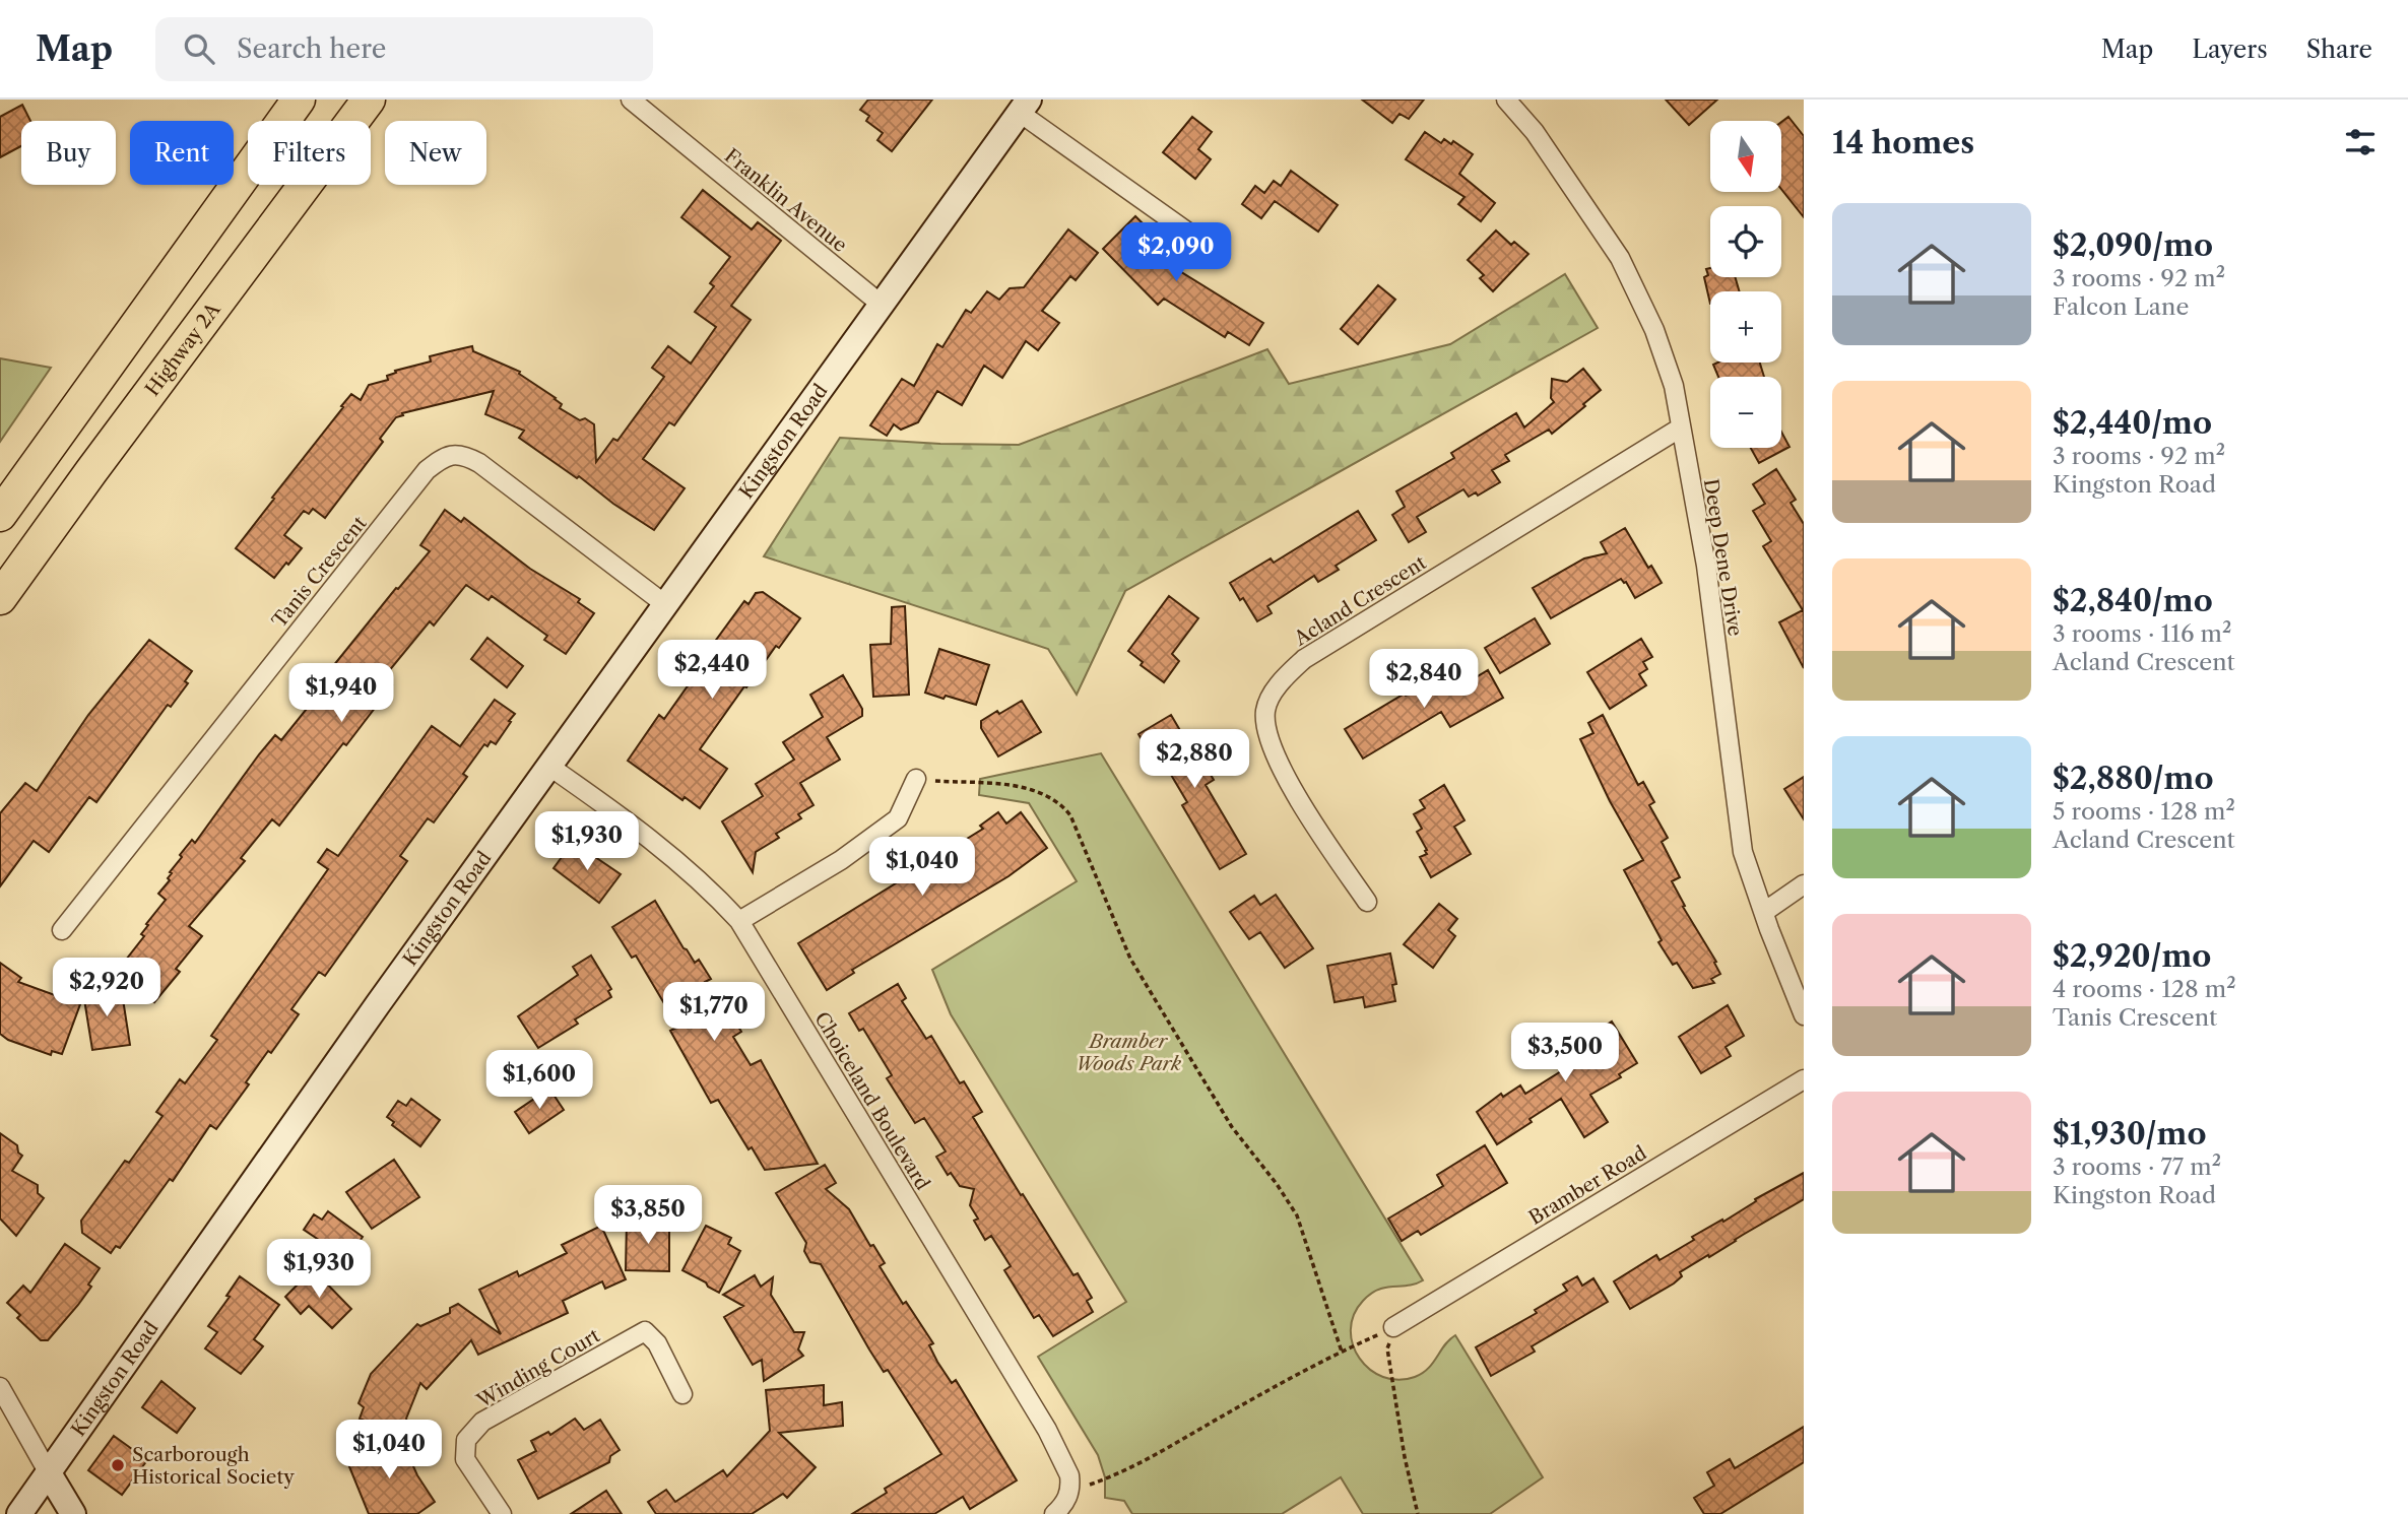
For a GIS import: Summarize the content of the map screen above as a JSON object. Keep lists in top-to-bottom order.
{
  "streets": {
    "highway": ["Highway 2A"],
    "street": [
      "Franklin Avenue",
      "Kingston Road",
      "Deep Dene Drive",
      "Tanis Crescent",
      "Acland Crescent",
      "Choiceland Boulevard",
      "Bramber Road",
      "Winding Court"
    ]
  },
  "crossings": [
    ["Franklin Avenue", "Kingston Road"],
    ["Kingston Road", "Tanis Crescent"],
    ["Kingston Road", "Choiceland Boulevard"],
    ["Deep Dene Drive", "Acland Crescent"]
  ],
  "parks": ["Bramber Woods Park"],
  "places": ["Scarborough Historical Society"],
  "north": "bottom",
  "page": {
    "header": "Map",
    "search": "Search here",
    "nav": ["Map", "Layers", "Share"],
    "heading": "14 homes",
    "map_buttons": ["+", "−"],
    "chip": [
      "Buy",
      "Rent",
      "Filters",
      "New"
    ],
    "list": [
      {
        "name": "$2,090/mo",
        "note": "3 rooms · 92 m² · Falcon Lane"
      },
      {
        "name": "$2,440/mo",
        "note": "3 rooms · 92 m² · Kingston Road"
      },
      {
        "name": "$2,840/mo",
        "note": "3 rooms · 116 m² · Acland Crescent"
      },
      {
        "name": "$2,880/mo",
        "note": "5 rooms · 128 m² · Acland Crescent"
      },
      {
        "name": "$2,920/mo",
        "note": "4 rooms · 128 m² · Tanis Crescent"
      },
      {
        "name": "$1,930/mo",
        "note": "3 rooms · 77 m² · Kingston Road"
      }
    ],
    "price": [
      "$2,090",
      "$2,440",
      "$2,840",
      "$1,940",
      "$2,880",
      "$1,930",
      "$1,040",
      "$2,920",
      "$1,770",
      "$3,500",
      "$1,600",
      "$3,850",
      "$1,930",
      "$1,040"
    ]
  }
}
